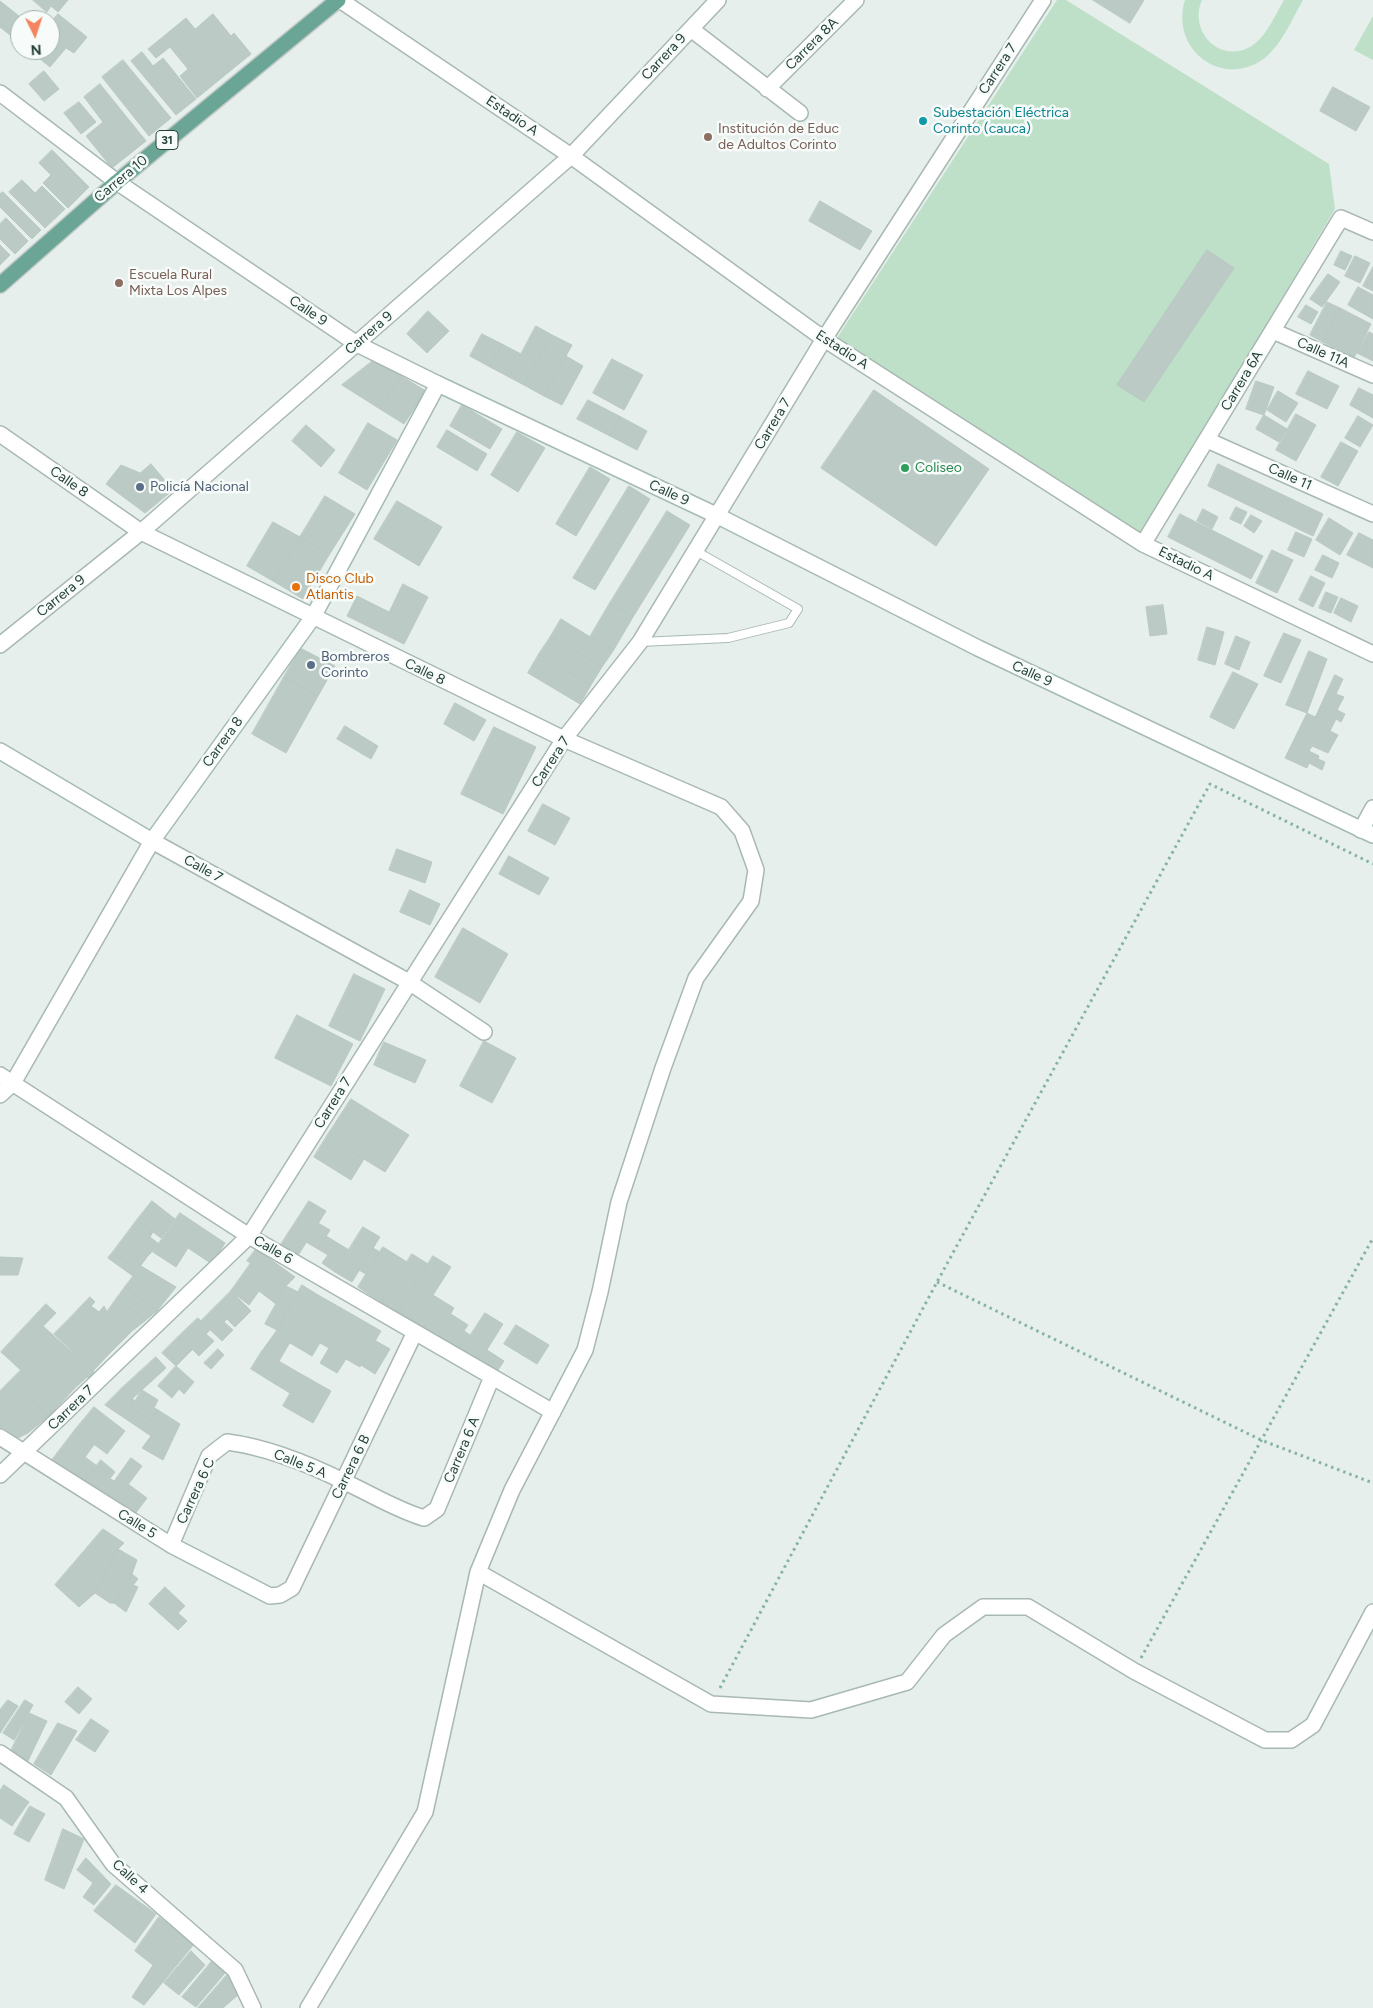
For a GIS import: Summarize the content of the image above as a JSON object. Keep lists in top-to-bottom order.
{
  "streets": {
    "main road": ["31", "Carrera 10"],
    "street": [
      "Carrera 8A",
      "Carrera 9",
      "Carrera 7",
      "Estadio A",
      "Calle 9",
      "Calle 11A",
      "Carrera 6A",
      "Calle 11",
      "Calle 8",
      "Carrera 8",
      "Calle 7",
      "Calle 6",
      "Carrera 6 A",
      "Calle 5 A",
      "Carrera 6 B",
      "Carrera 6 C",
      "Calle 5",
      "Calle 4"
    ]
  },
  "crossings": [
    ["Carrera 9", "Estadio A"],
    ["Carrera 9", "Calle 9"],
    ["Carrera 9", "Calle 8"],
    ["Carrera 7", "Estadio A"],
    ["Carrera 7", "Calle 9"],
    ["Carrera 7", "Calle 8"],
    ["Carrera 7", "Calle 7"],
    ["Carrera 7", "Calle 6"],
    ["Carrera 7", "Calle 5"],
    ["Estadio A", "Carrera 10"],
    ["Estadio A", "Carrera 6A"],
    ["Carrera 10", "Calle 9"],
    ["Calle 9", "Carrera 8"],
    ["Calle 11A", "Carrera 6A"],
    ["Carrera 6A", "Calle 11"],
    ["Calle 8", "Carrera 8"],
    ["Calle 8", "Calle 6"],
    ["Carrera 8", "Calle 7"],
    ["Carrera 8", "Calle 6"],
    ["Calle 6", "Carrera 6 A"],
    ["Calle 6", "Carrera 6 B"],
    ["Carrera 6 A", "Calle 5 A"],
    ["Calle 5 A", "Carrera 6 B"],
    ["Calle 5 A", "Carrera 6 C"],
    ["Carrera 6 B", "Calle 5"],
    ["Carrera 6 C", "Calle 5"]
  ],
  "places": [
    "Subestación Eléctrica Corinto (cauca)",
    "Institución de Educ de Adultos Corinto",
    "Escuela Rural Mixta Los Alpes",
    "Coliseo",
    "Policía Nacional",
    "Disco Club Atlantis",
    "Bombreros Corinto"
  ],
  "north": "bottom"
}
